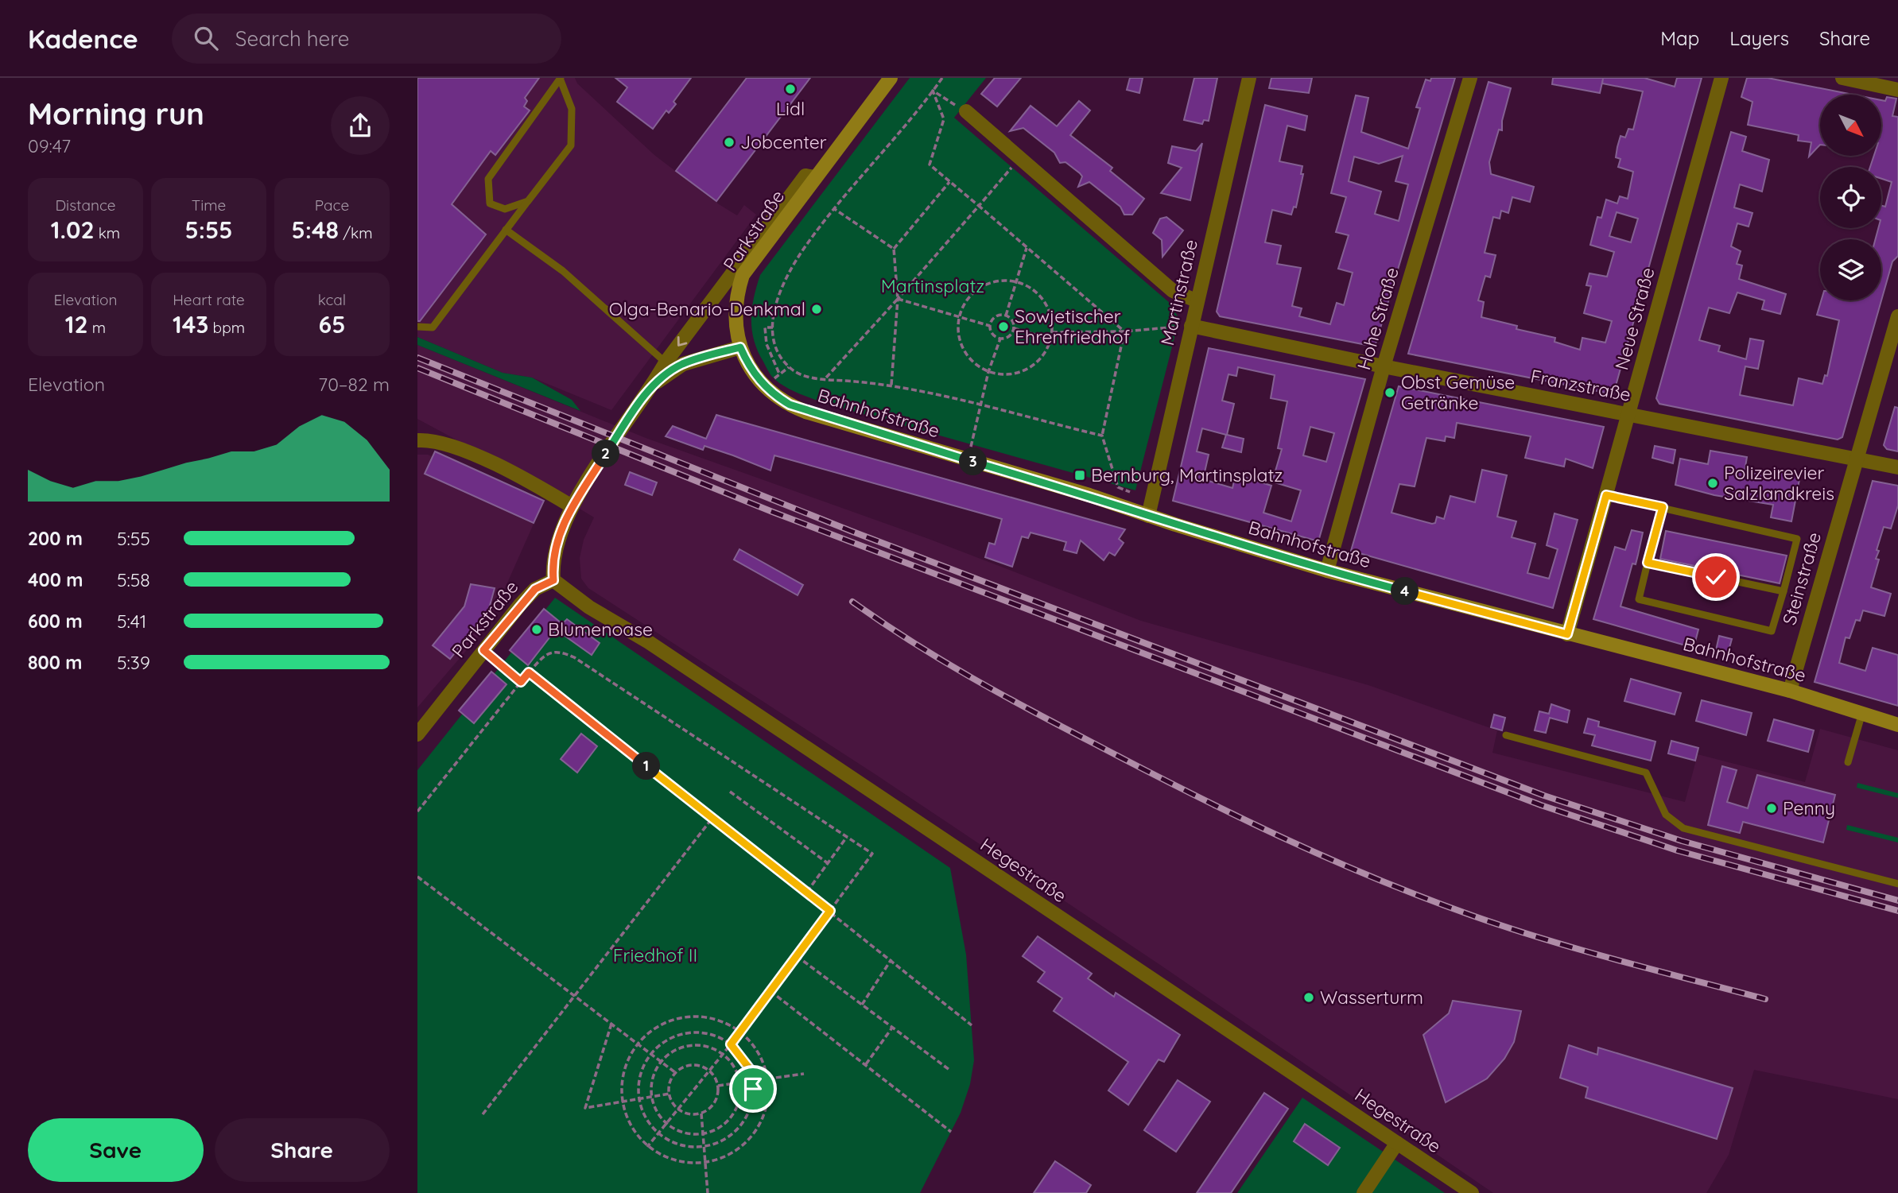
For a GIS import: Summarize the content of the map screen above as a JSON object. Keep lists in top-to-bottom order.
{
  "streets": {
    "main road": ["Parkstraße", "Bahnhofstraße"],
    "street": [
      "Martinstraße",
      "Hohe Straße",
      "Neue Straße",
      "Franzstraße",
      "Steinstraße",
      "Hegestraße"
    ]
  },
  "crossings": [
    ["Parkstraße", "Bahnhofstraße"],
    ["Parkstraße", "Hegestraße"],
    ["Martinstraße", "Franzstraße"],
    ["Martinstraße", "Bahnhofstraße"],
    ["Hohe Straße", "Franzstraße"],
    ["Hohe Straße", "Bahnhofstraße"],
    ["Neue Straße", "Franzstraße"],
    ["Neue Straße", "Bahnhofstraße"],
    ["Franzstraße", "Steinstraße"],
    ["Bahnhofstraße", "Steinstraße"]
  ],
  "parks": ["Martinsplatz", "Friedhof II"],
  "places": {
    "other": [
      "Lidl",
      "Jobcenter",
      "Olga-Benario-Denkmal",
      "Sowjetischer Ehrenfriedhof",
      "Obst Gemüse Getränke",
      "Polizeirevier Salzlandkreis",
      "Blumenoase",
      "Penny",
      "Wasserturm"
    ],
    "transit": ["Bernburg, Martinsplatz"]
  },
  "north": "bottom right",
  "page": {
    "header": "Kadence",
    "search": "Search here",
    "nav": ["Map", "Layers", "Share"],
    "heading": ["Morning run", "09:47"],
    "stats": [
      ["Distance", "1.02 km"],
      ["Time", "5:55"],
      ["Pace", "5:48 /km"],
      ["Elevation", "12 m"],
      ["Heart rate", "143 bpm"],
      ["kcal", "65"]
    ],
    "chart": ["Elevation", "70–82 m"],
    "pins": [
      "2",
      "3",
      "4",
      "1"
    ],
    "list": [
      {
        "name": "200 m",
        "note": "5:55"
      },
      {
        "name": "400 m",
        "note": "5:58"
      },
      {
        "name": "600 m",
        "note": "5:41"
      },
      {
        "name": "800 m",
        "note": "5:39"
      }
    ],
    "buttons": ["Save", "Share"]
  }
}
